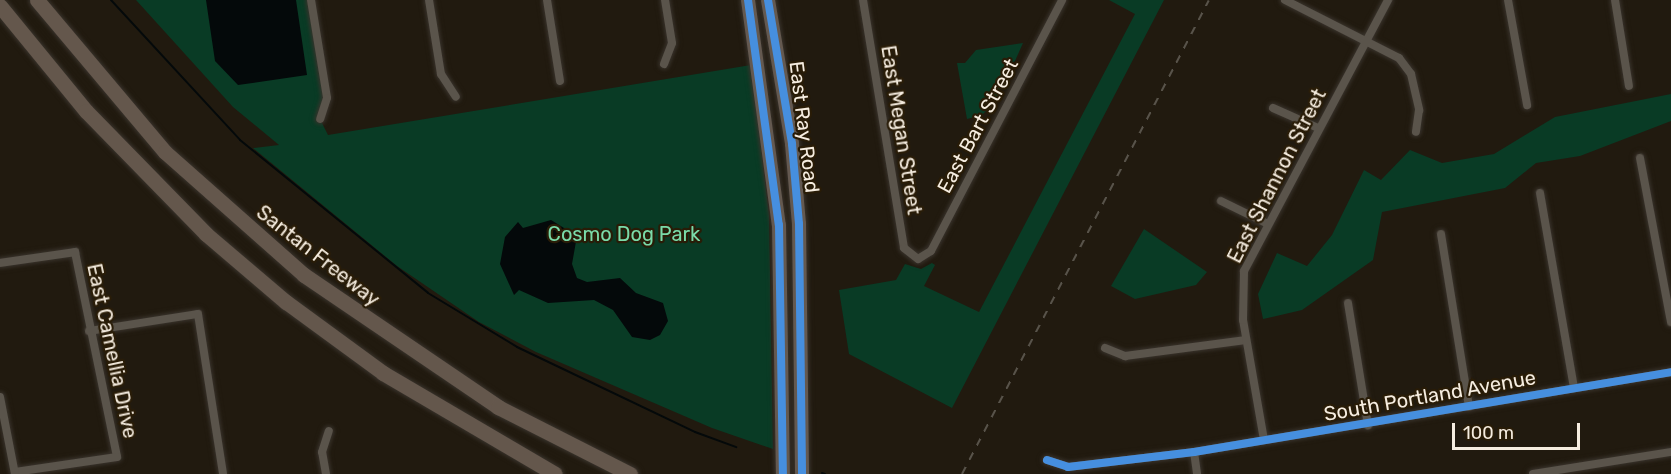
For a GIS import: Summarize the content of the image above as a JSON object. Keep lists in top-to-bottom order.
{
  "streets": {
    "highway": ["Santan Freeway"],
    "main road": ["East Ray Road"],
    "street": [
      "East Bart Street",
      "East Megan Street",
      "East Shannon Street",
      "East Camellia Drive",
      "South Portland Avenue"
    ]
  },
  "crossings": [
    ["East Bart Street", "East Megan Street"],
    ["East Shannon Street", "South Portland Avenue"]
  ],
  "parks": ["Cosmo Dog Park"],
  "scale_bar": "100 m"
}
